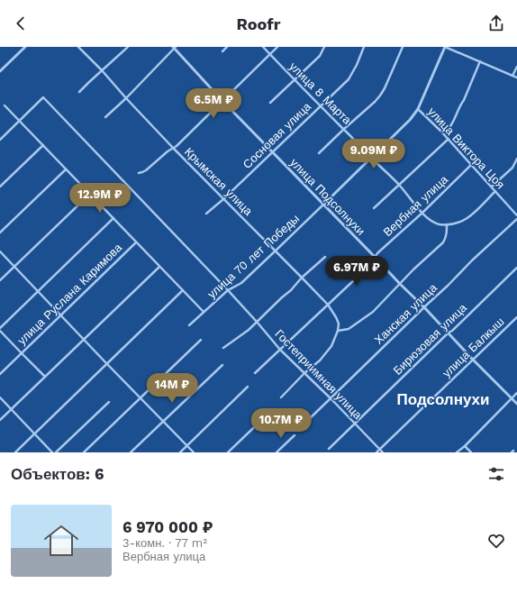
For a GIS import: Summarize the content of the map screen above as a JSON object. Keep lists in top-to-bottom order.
{
  "streets": {
    "street": [
      "улица 8 Марта",
      "Сосновая улица",
      "улица Виктора Цоя",
      "Крымская улица",
      "улица Подсолнухи",
      "Вербная улица",
      "улица 70 лет Победы",
      "улица Руслана Каримова",
      "Ханская улица",
      "Бирюзовая улица",
      "улица Балкыш",
      "Гостеприимная улица"
    ]
  },
  "crossings": [
    ["улица 8 Марта", "Сосновая улица"],
    ["улица 8 Марта", "улица Виктора Цоя"],
    ["улица 8 Марта", "Вербная улица"],
    ["улица 8 Марта", "улица 70 лет Победы"],
    ["Сосновая улица", "Крымская улица"],
    ["Сосновая улица", "улица Подсолнухи"],
    ["улица Виктора Цоя", "Вербная улица"],
    ["улица Виктора Цоя", "улица 70 лет Победы"],
    ["Крымская улица", "Вербная улица"],
    ["Крымская улица", "улица 70 лет Победы"],
    ["улица Подсолнухи", "Вербная улица"],
    ["улица Подсолнухи", "улица 70 лет Победы"],
    ["улица Подсолнухи", "Ханская улица"],
    ["улица Подсолнухи", "Бирюзовая улица"],
    ["улица Подсолнухи", "улица Балкыш"],
    ["Вербная улица", "Гостеприимная улица"],
    ["улица 70 лет Победы", "Гостеприимная улица"],
    ["Ханская улица", "Гостеприимная улица"],
    ["Бирюзовая улица", "Гостеприимная улица"],
    ["улица Балкыш", "Гостеприимная улица"]
  ],
  "districts": ["Подсолнухи"],
  "page": {
    "header": "Roofr",
    "price": [
      "6.5M ₽",
      "9.09M ₽",
      "12.9M ₽",
      "6.97M ₽",
      "14M ₽",
      "10.7M ₽"
    ],
    "heading": "Объектов: 6",
    "list": [
      {
        "name": "6 970 000 ₽",
        "note": "3-комн. · 77 m² · Вербная улица"
      }
    ]
  }
}
